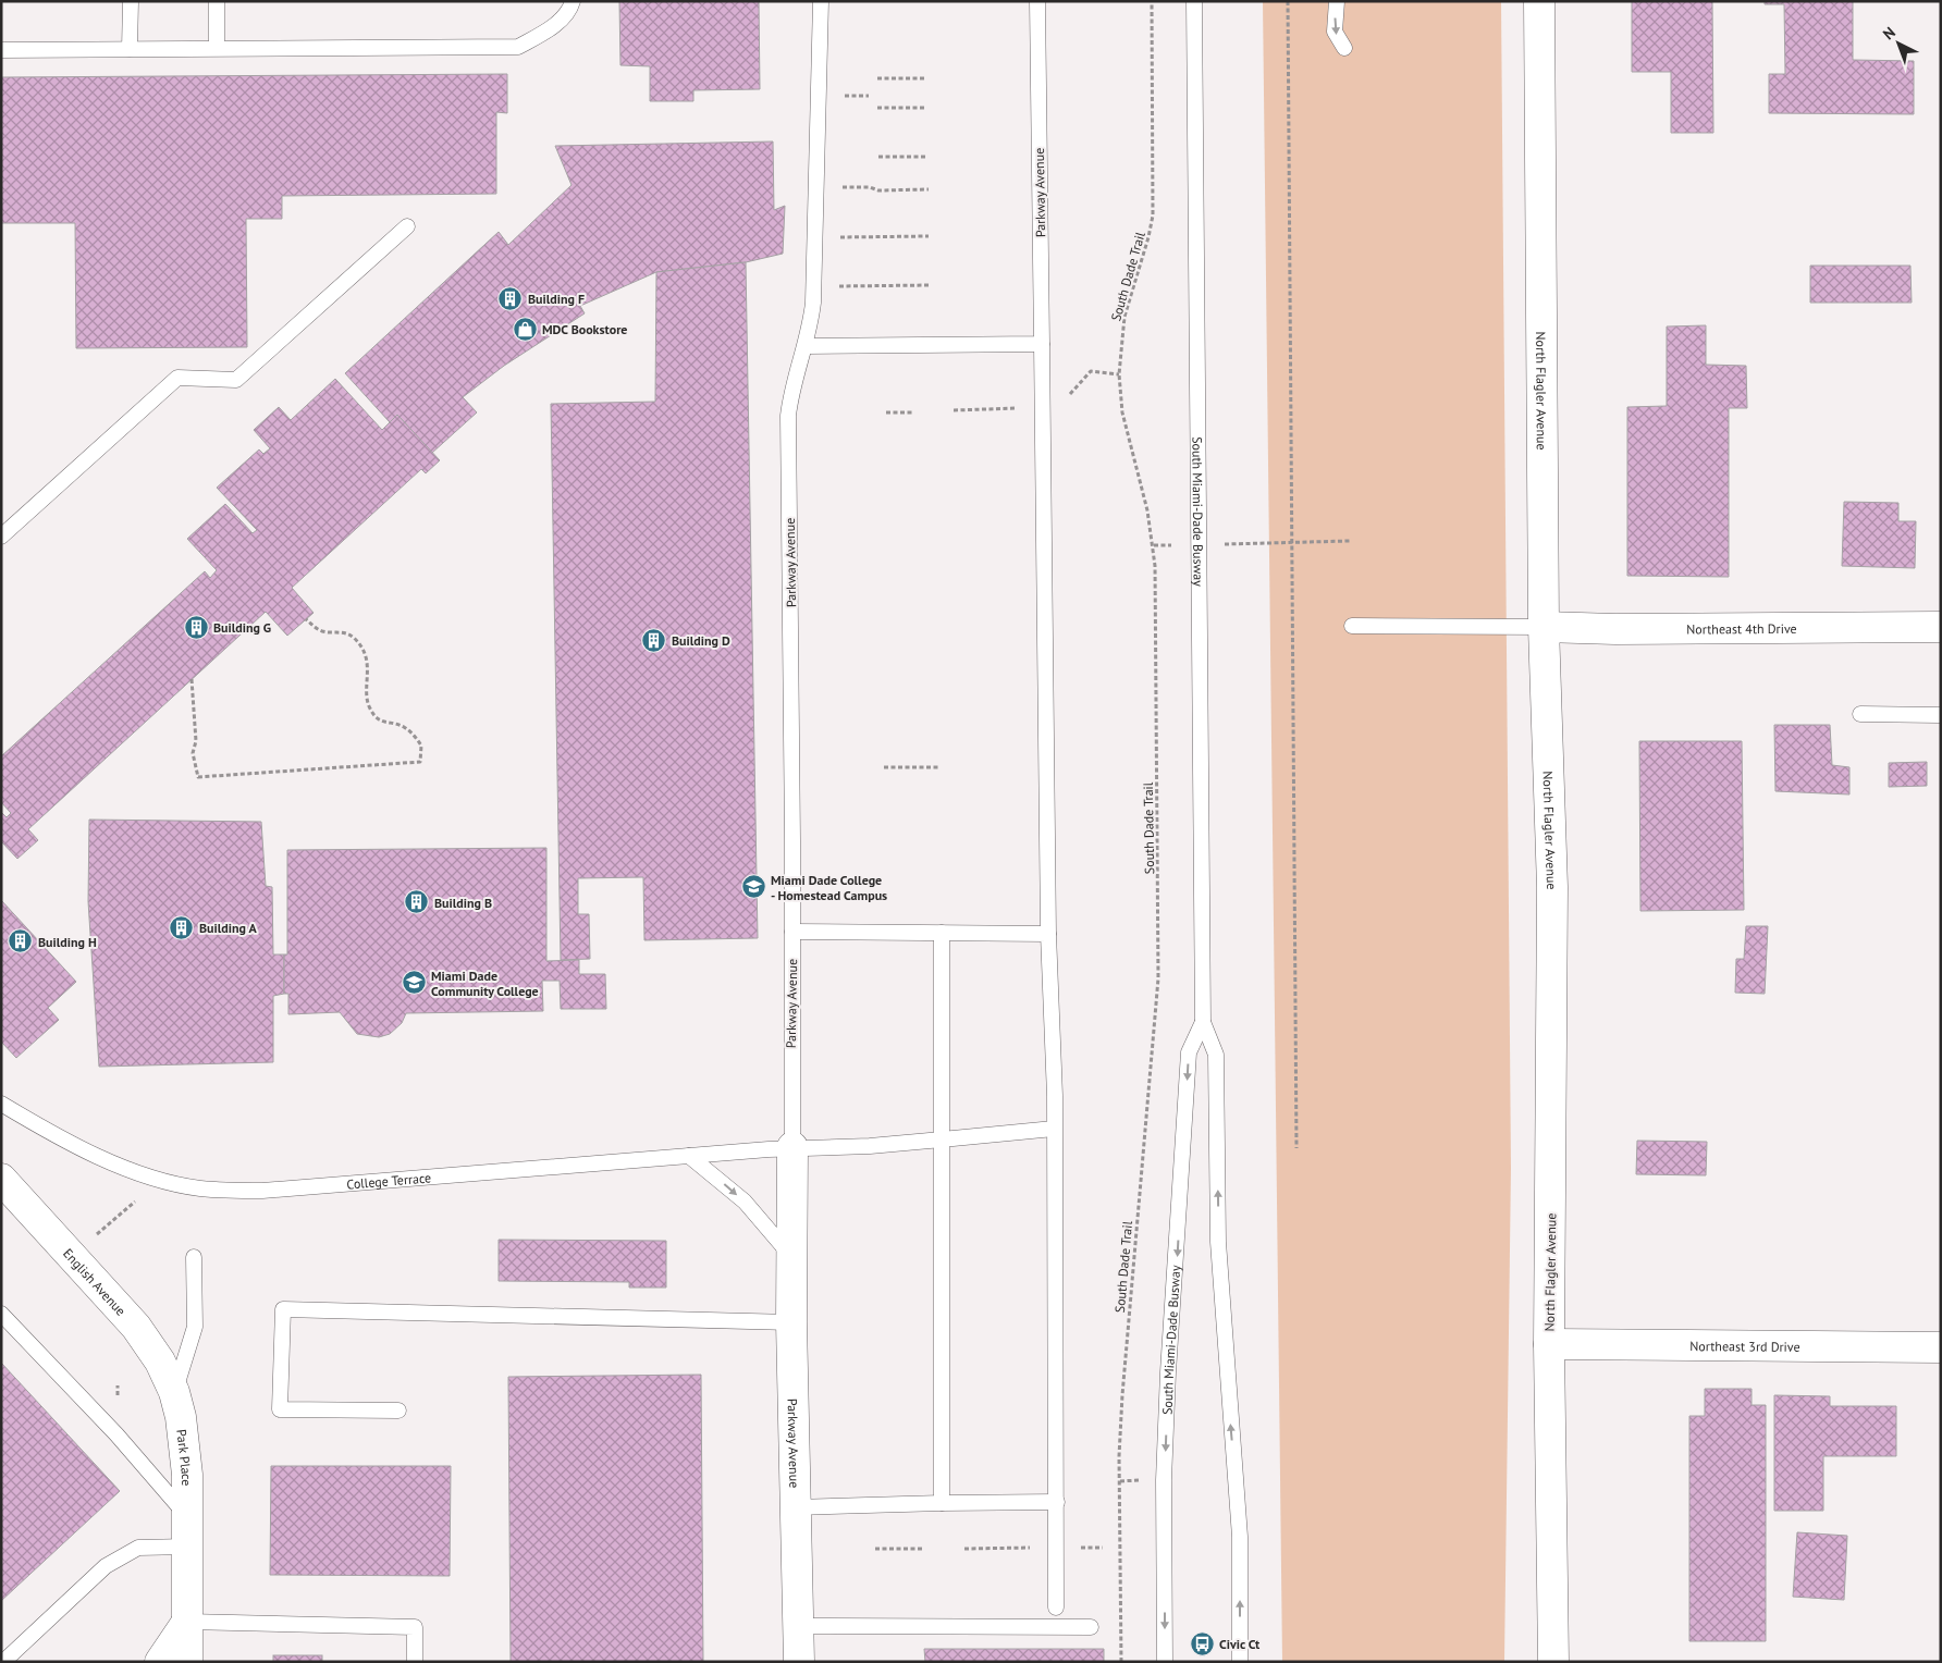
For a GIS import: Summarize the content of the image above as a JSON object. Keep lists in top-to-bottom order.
{
  "streets": {
    "street": [
      "Parkway Avenue",
      "North Flagler Avenue",
      "Northeast 4th Drive",
      "English Avenue",
      "Northeast 3rd Drive",
      "Park Place"
    ],
    "lane": ["South Miami-Dade Busway", "College Terrace"],
    "path": ["South Dade Trail"]
  },
  "crossings": [
    ["Parkway Avenue", "College Terrace"],
    ["North Flagler Avenue", "Northeast 4th Drive"],
    ["North Flagler Avenue", "Northeast 3rd Drive"],
    ["English Avenue", "Park Place"]
  ],
  "places": {
    "building": [
      "Building F",
      "Building G",
      "Building D",
      "Building B",
      "Building A",
      "Building H"
    ],
    "shop": ["MDC Bookstore"],
    "school or university": ["Miami Dade College - Homestead Campus", "Miami Dade Community College"],
    "bus stop": ["Civic Ct"]
  },
  "north": "top left"
}
